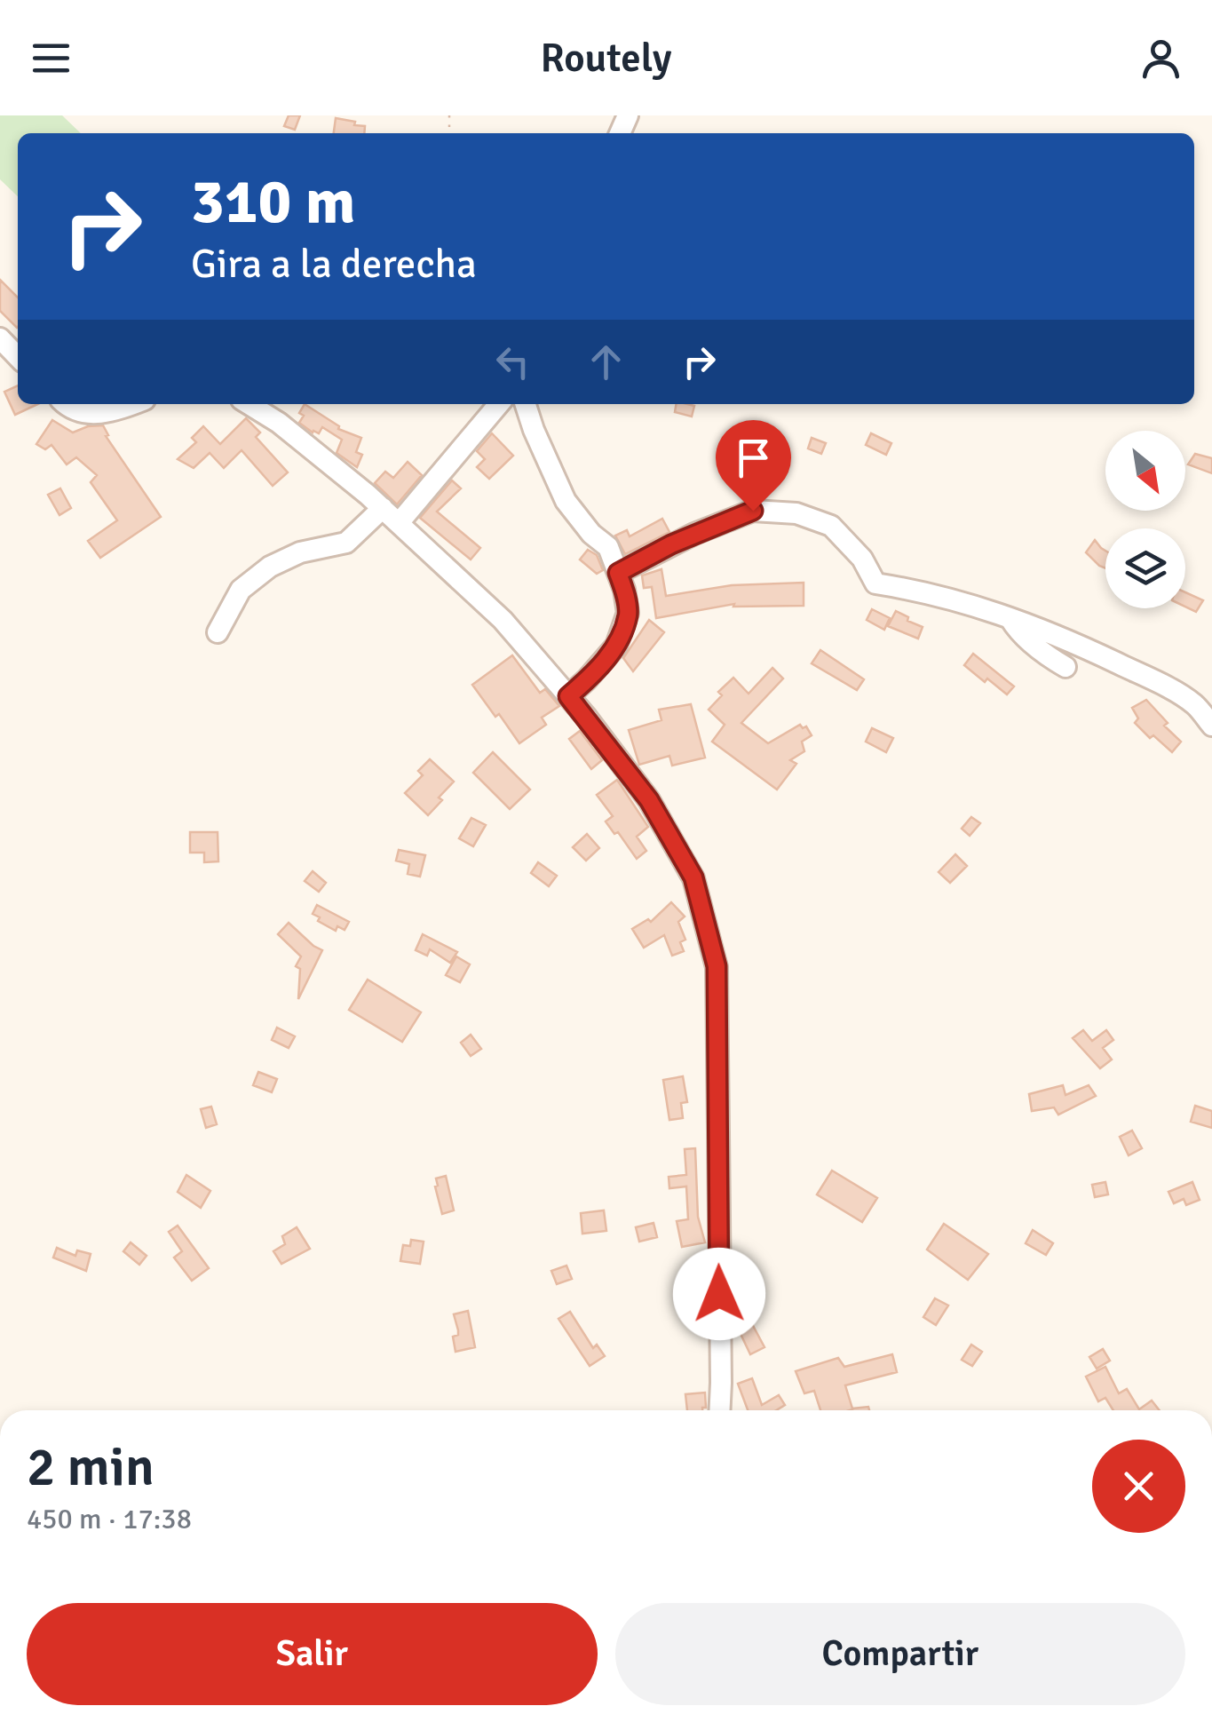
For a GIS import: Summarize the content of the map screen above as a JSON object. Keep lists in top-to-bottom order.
{
  "north": "bottom right",
  "page": {
    "header": "Routely",
    "turn": ["310 m", "Gira a la derecha"],
    "heading": ["2 min", "450 m · 17:38"],
    "buttons": ["Salir", "Compartir"]
  }
}
